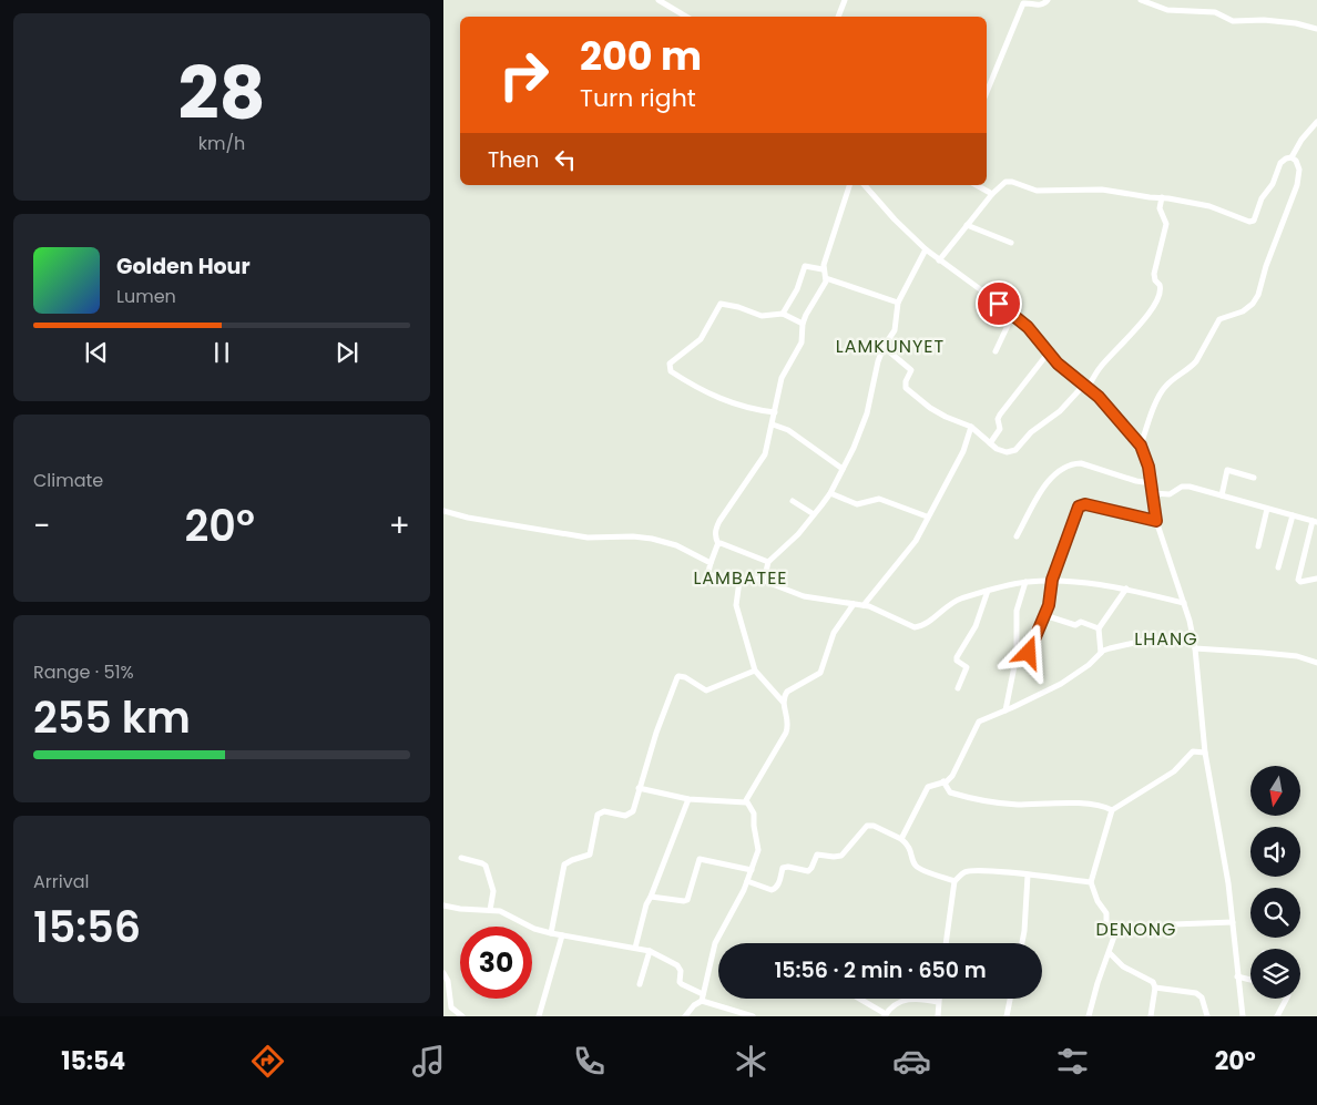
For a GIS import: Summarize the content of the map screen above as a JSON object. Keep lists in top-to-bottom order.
{
  "districts": [
    "LAMKUNYET",
    "LAMBATEE",
    "LHANG",
    "DENONG"
  ],
  "north": "bottom",
  "page": {
    "tile": [
      ["28", "km/h"],
      "Climate",
      ["Range · 51%", "255 km"],
      ["Arrival", "15:56"]
    ],
    "turn": ["200 m", "Turn right"],
    "then": "Then",
    "song": ["Golden Hour", "Lumen"],
    "heat": ["−", "20°", "+"],
    "limit": "30",
    "trip": "15:56 · 2 min · 650 m",
    "tabs": ["15:54", "20°"]
  }
}
